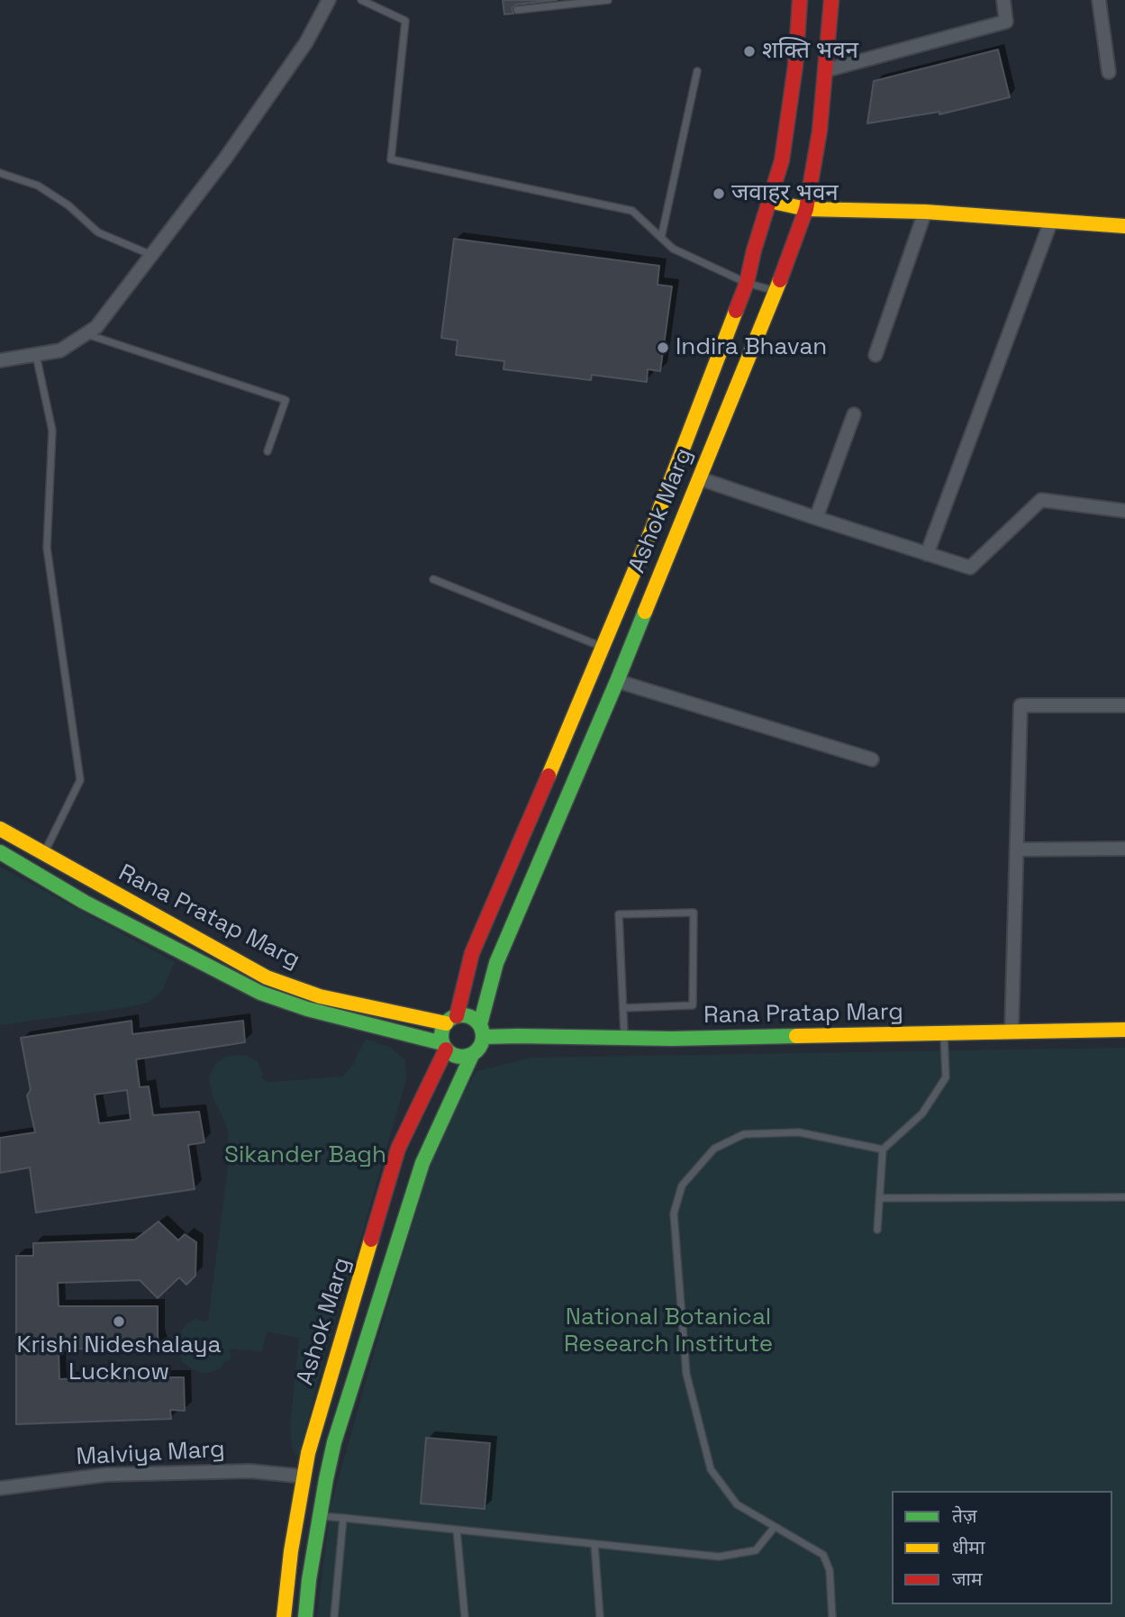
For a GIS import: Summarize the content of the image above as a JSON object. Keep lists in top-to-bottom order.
{
  "streets": {
    "main road": ["Ashok Marg", "Rana Pratap Marg"],
    "street": ["Malviya Marg"]
  },
  "crossings": [
    ["Ashok Marg", "Rana Pratap Marg"],
    ["Ashok Marg", "Malviya Marg"]
  ],
  "parks": ["Sikander Bagh", "National Botanical Research Institute"],
  "places": [
    "शक्ति भवन",
    "जवाहर भवन",
    "Indira Bhavan",
    "Krishi Nideshalaya Lucknow"
  ],
  "legend": ["तेज़", "धीमा", "जाम"]
}
